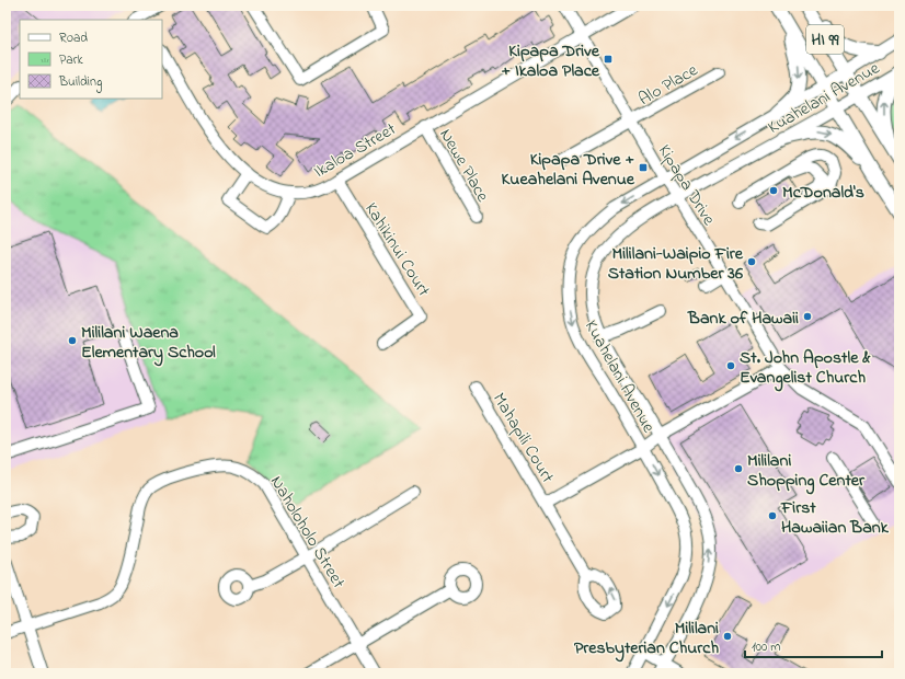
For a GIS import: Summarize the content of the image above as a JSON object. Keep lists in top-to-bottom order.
{
  "streets": {
    "main road": ["HI 99"],
    "street": [
      "Alo Place",
      "Kuahelani Avenue",
      "Ikaloa Street",
      "Newe Place",
      "Kipapa Drive",
      "Kahikinui Court",
      "Mahapili Court",
      "Naholoholo Street"
    ]
  },
  "crossings": [
    ["HI 99", "Kuahelani Avenue"],
    ["Alo Place", "Kipapa Drive"],
    ["Kuahelani Avenue", "Kipapa Drive"],
    ["Kuahelani Avenue", "Mahapili Court"],
    ["Ikaloa Street", "Newe Place"],
    ["Ikaloa Street", "Kipapa Drive"],
    ["Ikaloa Street", "Kahikinui Court"],
    ["Kipapa Drive", "Mahapili Court"]
  ],
  "places": {
    "transit": ["Kipapa Drive + Ikaloa Place", "Kipapa Drive + Kueahelani Avenue"],
    "other": [
      "McDonald's",
      "Mililani-Waipio Fire Station Number 36",
      "Bank of Hawaii",
      "Mililani Waena Elementary School",
      "St. John Apostle & Evangelist Church",
      "Mililani Shopping Center",
      "First Hawaiian Bank",
      "Mililani Presbyterian Church"
    ]
  },
  "legend": ["Road", "Park", "Building"],
  "scale_bar": "100 m"
}
